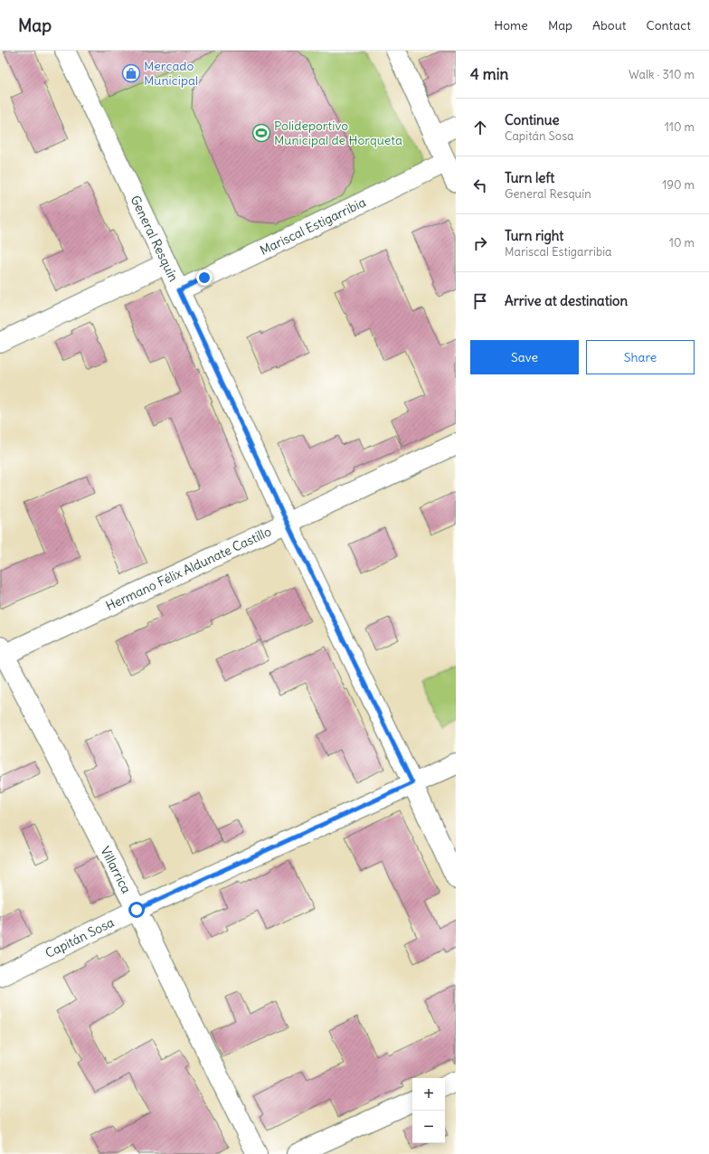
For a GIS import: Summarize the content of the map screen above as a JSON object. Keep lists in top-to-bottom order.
{
  "streets": {
    "street": [
      "Mariscal Estigarribia",
      "General Resquín",
      "Hermano Félix Aldunate Castillo",
      "Villarrica",
      "Capitán Sosa"
    ]
  },
  "crossings": [
    ["Mariscal Estigarribia", "General Resquín"],
    ["General Resquín", "Hermano Félix Aldunate Castillo"],
    ["General Resquín", "Capitán Sosa"],
    ["Hermano Félix Aldunate Castillo", "Villarrica"],
    ["Villarrica", "Capitán Sosa"]
  ],
  "places": {
    "shop": ["Mercado Municipal"],
    "sports": ["Polideportivo Municipal de Horqueta"]
  },
  "page": {
    "header": "Map",
    "nav": [
      "Home",
      "Map",
      "About",
      "Contact"
    ],
    "heading": ["4 min", "Walk · 310 m"],
    "list": [
      ["Continue", "Capitán Sosa", "110 m"],
      ["Turn left", "General Resquín", "190 m"],
      ["Turn right", "Mariscal Estigarribia", "10 m"],
      "Arrive at destination"
    ],
    "buttons": ["Save", "Share"],
    "map_buttons": ["+", "−"]
  }
}
